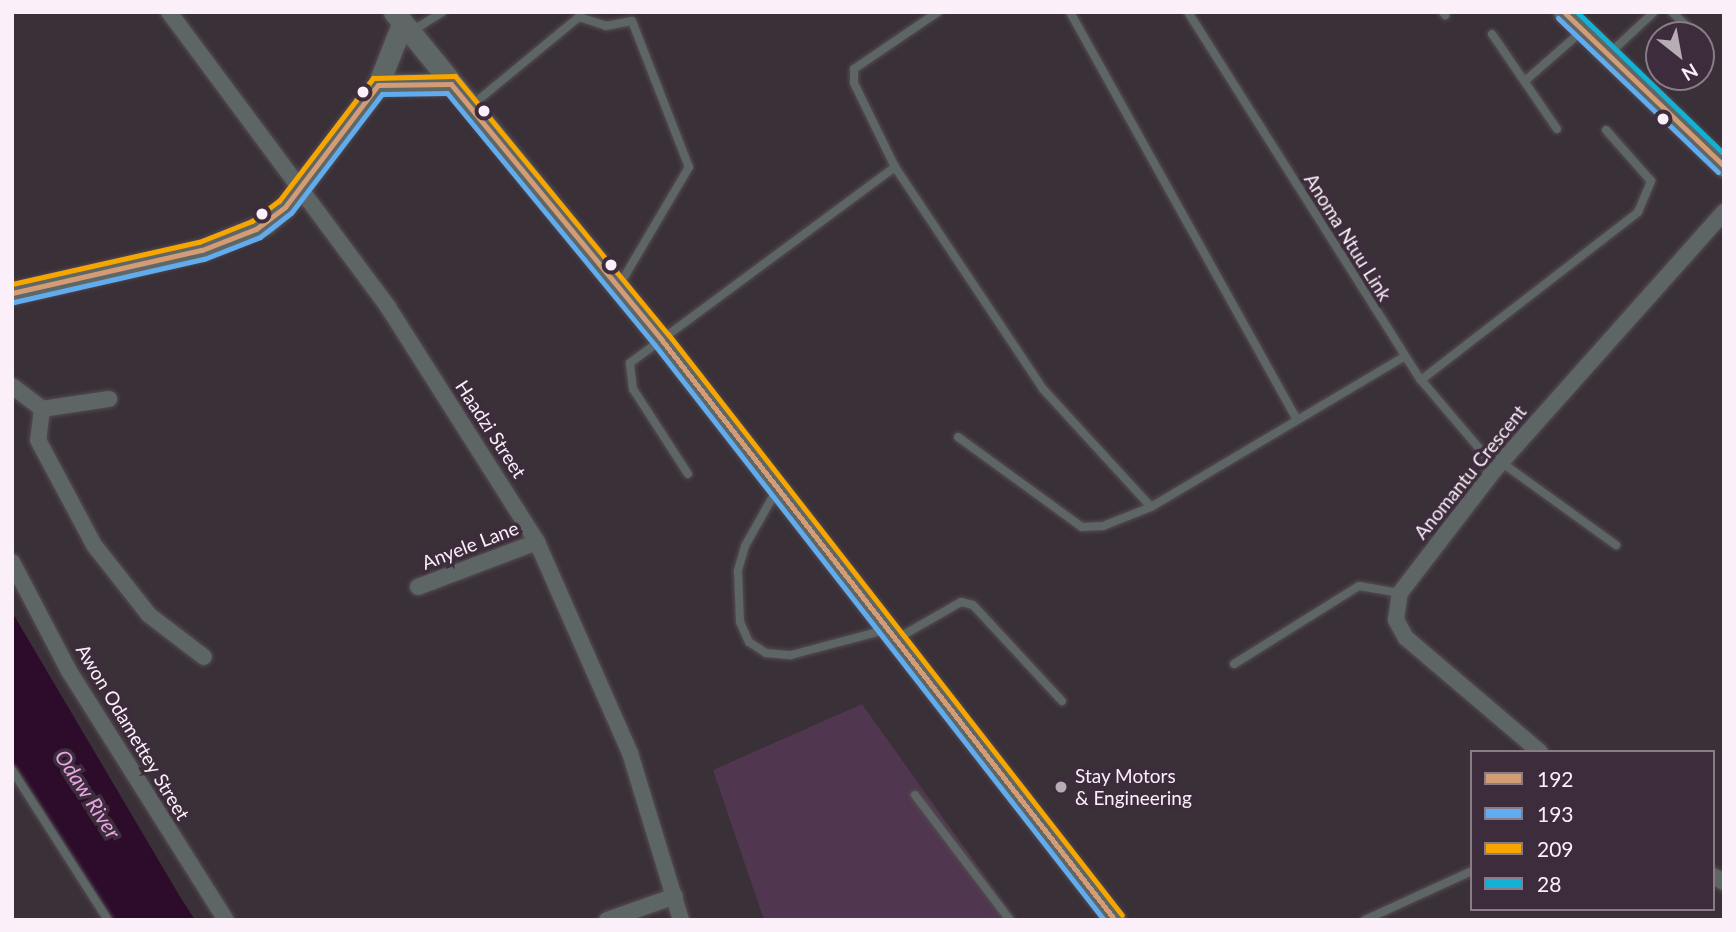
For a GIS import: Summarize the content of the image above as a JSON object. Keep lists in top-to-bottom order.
{
  "streets": {
    "street": [
      "Haadzi Street",
      "Anomantu Crescent",
      "Anyele Lane",
      "Awon Odamettey Street"
    ],
    "lane": ["Anoma Ntuu Link"]
  },
  "crossings": [
    ["Anoma Ntuu Link", "Anomantu Crescent"],
    ["Haadzi Street", "Anyele Lane"]
  ],
  "water": ["Odaw River"],
  "places": ["Stay Motors & Engineering"],
  "lines": [
    "transit line 192",
    "transit line 28",
    "transit line 193",
    "transit line 209"
  ],
  "legend": [
    "192",
    "193",
    "209",
    "28"
  ],
  "north": "bottom right"
}
